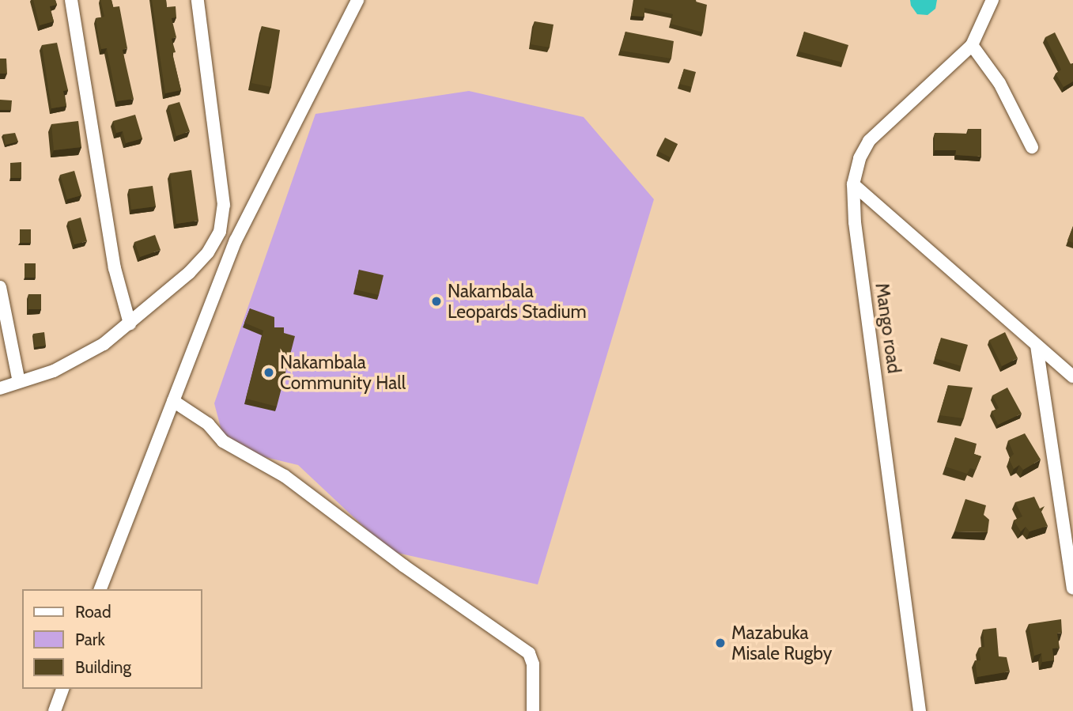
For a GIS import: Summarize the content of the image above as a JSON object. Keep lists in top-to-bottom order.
{
  "streets": {
    "street": ["Mango road"]
  },
  "places": ["Nakambala Leopards Stadium", "Nakambala Community Hall", "Mazabuka Misale Rugby"],
  "legend": ["Road", "Park", "Building"]
}
